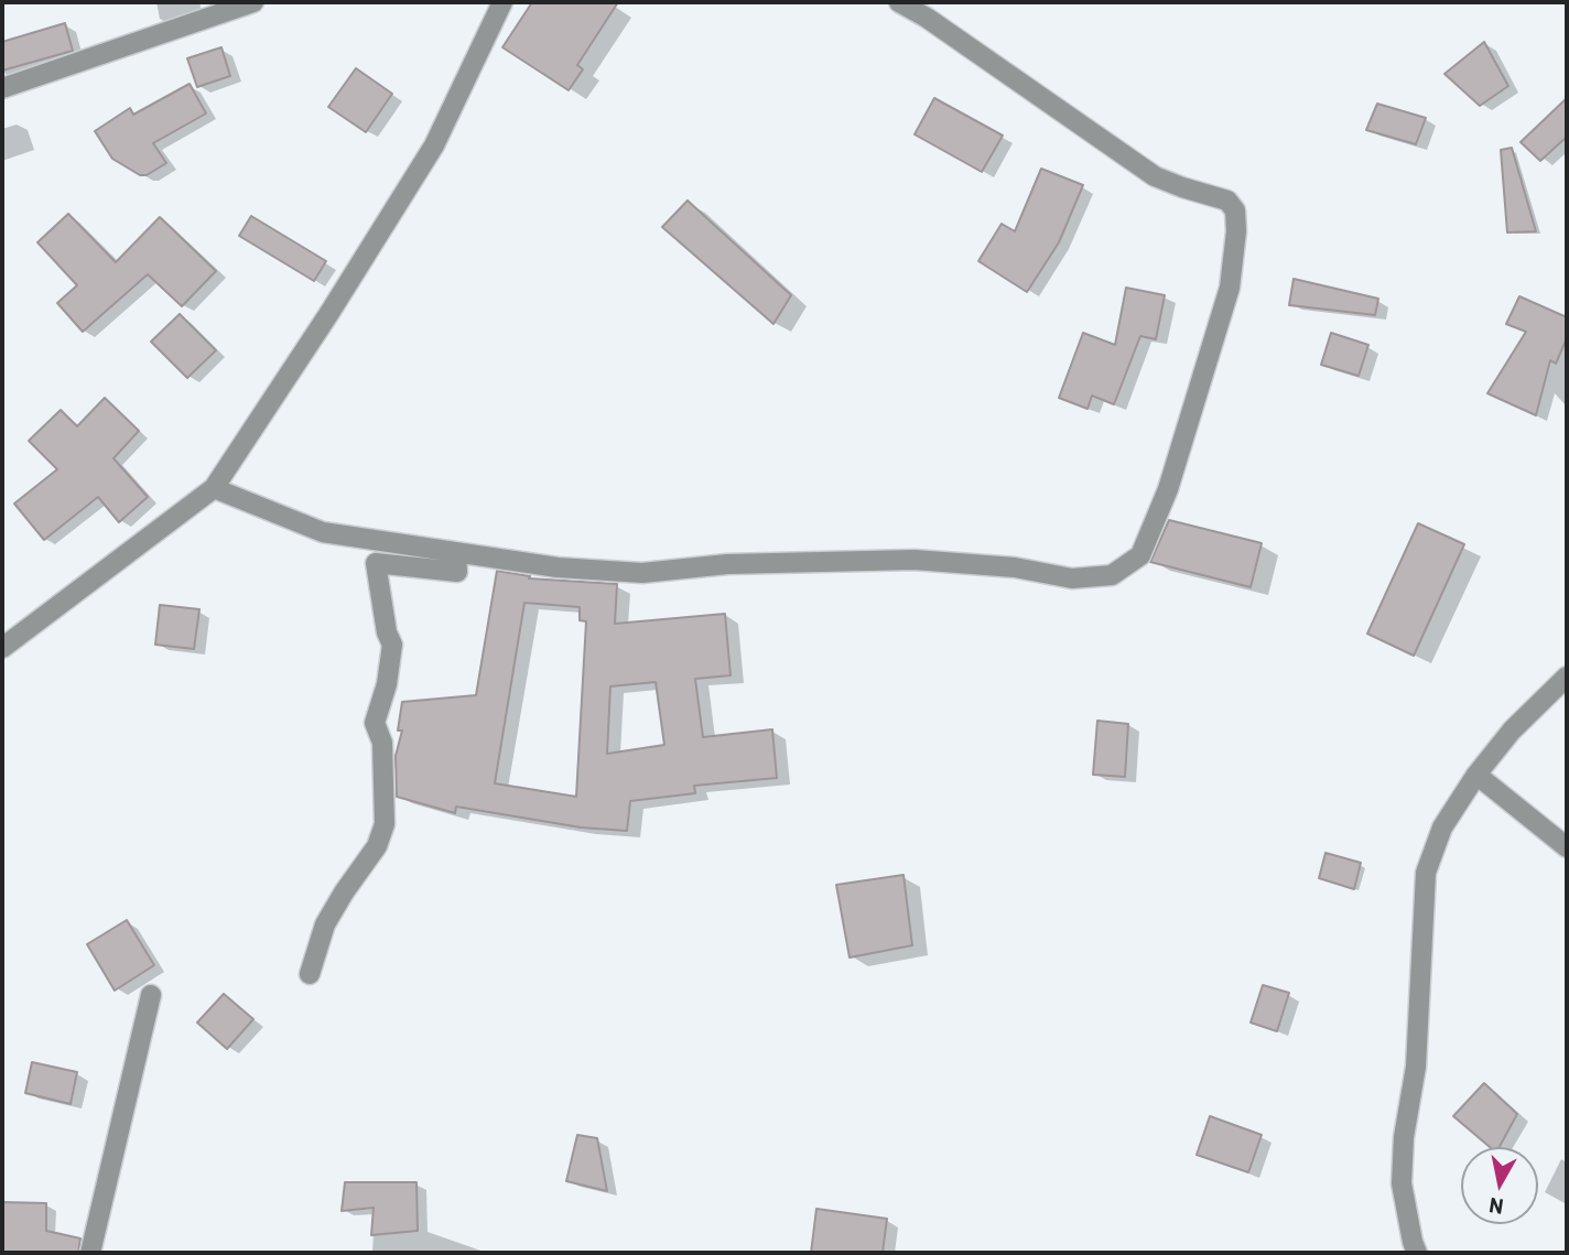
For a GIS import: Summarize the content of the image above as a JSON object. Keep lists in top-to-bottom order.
{
  "north": "bottom"
}
